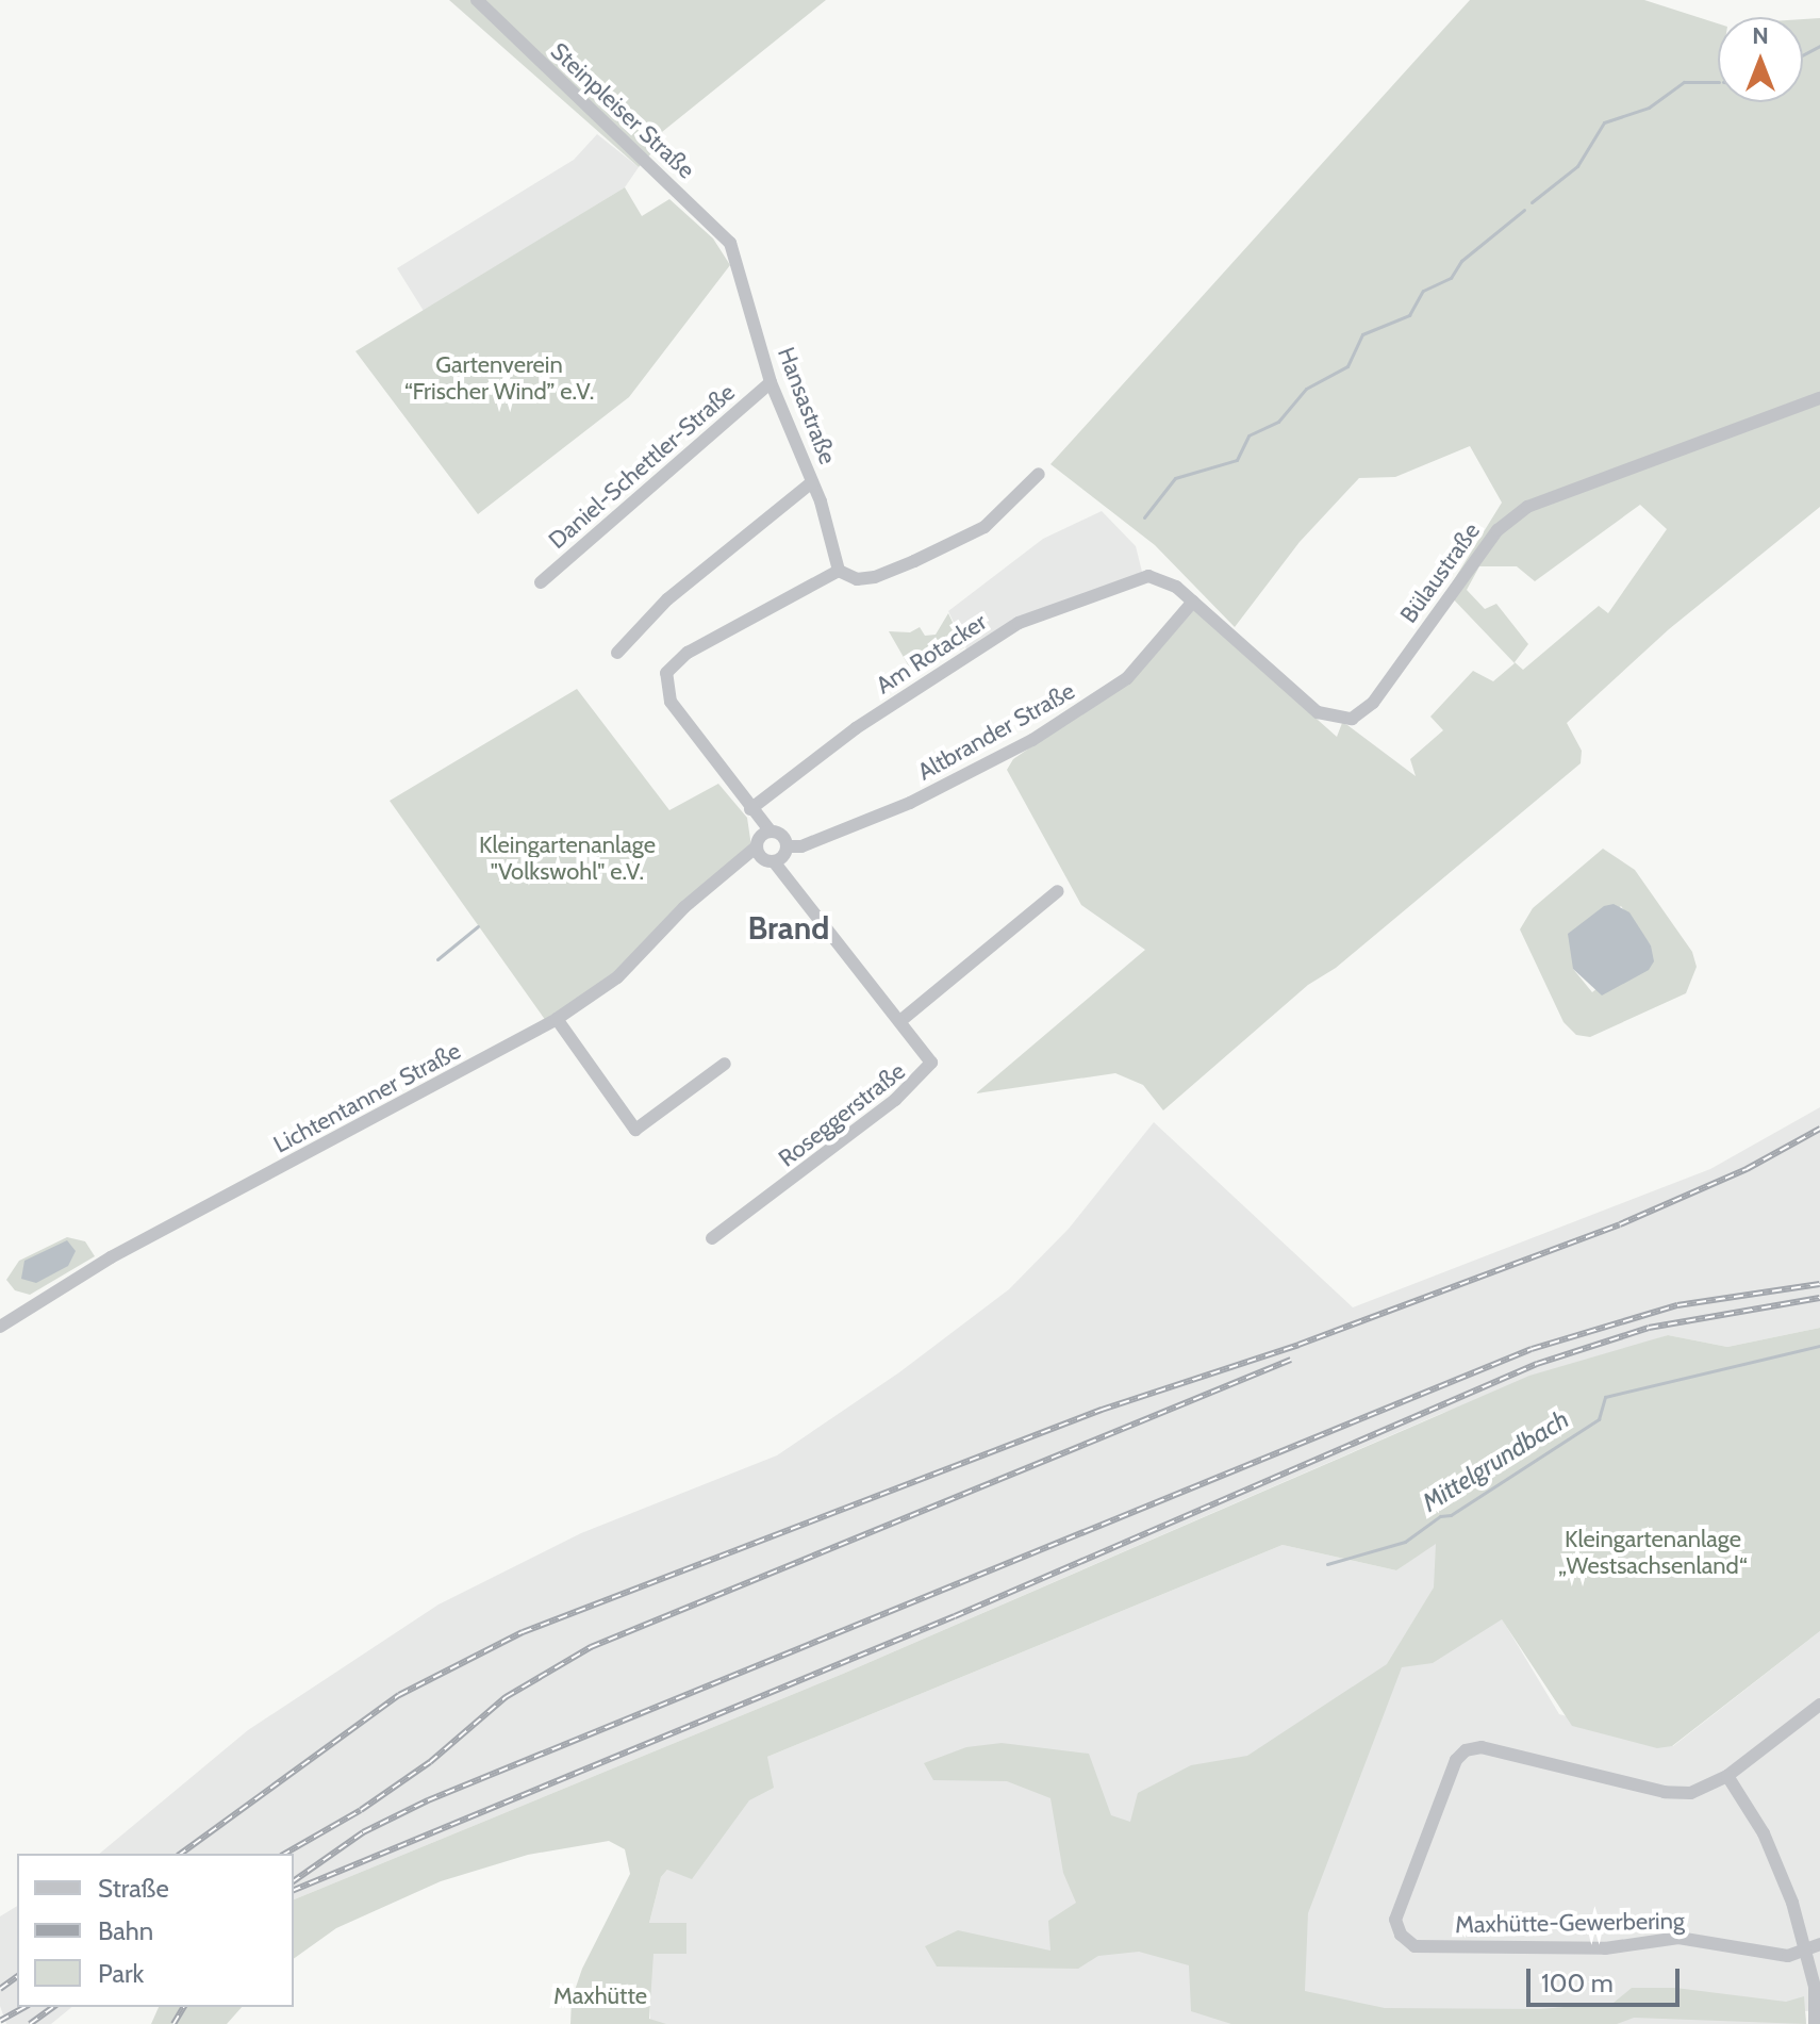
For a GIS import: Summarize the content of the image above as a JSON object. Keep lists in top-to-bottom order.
{
  "streets": {
    "street": [
      "Steinpleiser Straße",
      "Hansastraße",
      "Daniel-Schettler-Straße",
      "Bülaustraße",
      "Am Rotacker",
      "Altbrander Straße",
      "Lichtentanner Straße",
      "Roseggerstraße",
      "Maxhütte-Gewerbering"
    ]
  },
  "crossings": [
    ["Steinpleiser Straße", "Hansastraße"],
    ["Hansastraße", "Daniel-Schettler-Straße"],
    ["Bülaustraße", "Am Rotacker"],
    ["Bülaustraße", "Altbrander Straße"],
    ["Altbrander Straße", "Lichtentanner Straße"],
    ["Altbrander Straße", "Roseggerstraße"],
    ["Lichtentanner Straße", "Roseggerstraße"]
  ],
  "districts": ["Brand"],
  "water": ["Mittelgrundbach"],
  "parks": [
    "Gartenverein “Frischer Wind” e.V.",
    "Kleingartenanlage \"Volkswohl\" e.V.",
    "Kleingartenanlage „Westsachsenland“",
    "Maxhütte"
  ],
  "legend": ["Straße", "Bahn", "Park"],
  "scale_bar": "100 m",
  "north": "top"
}
